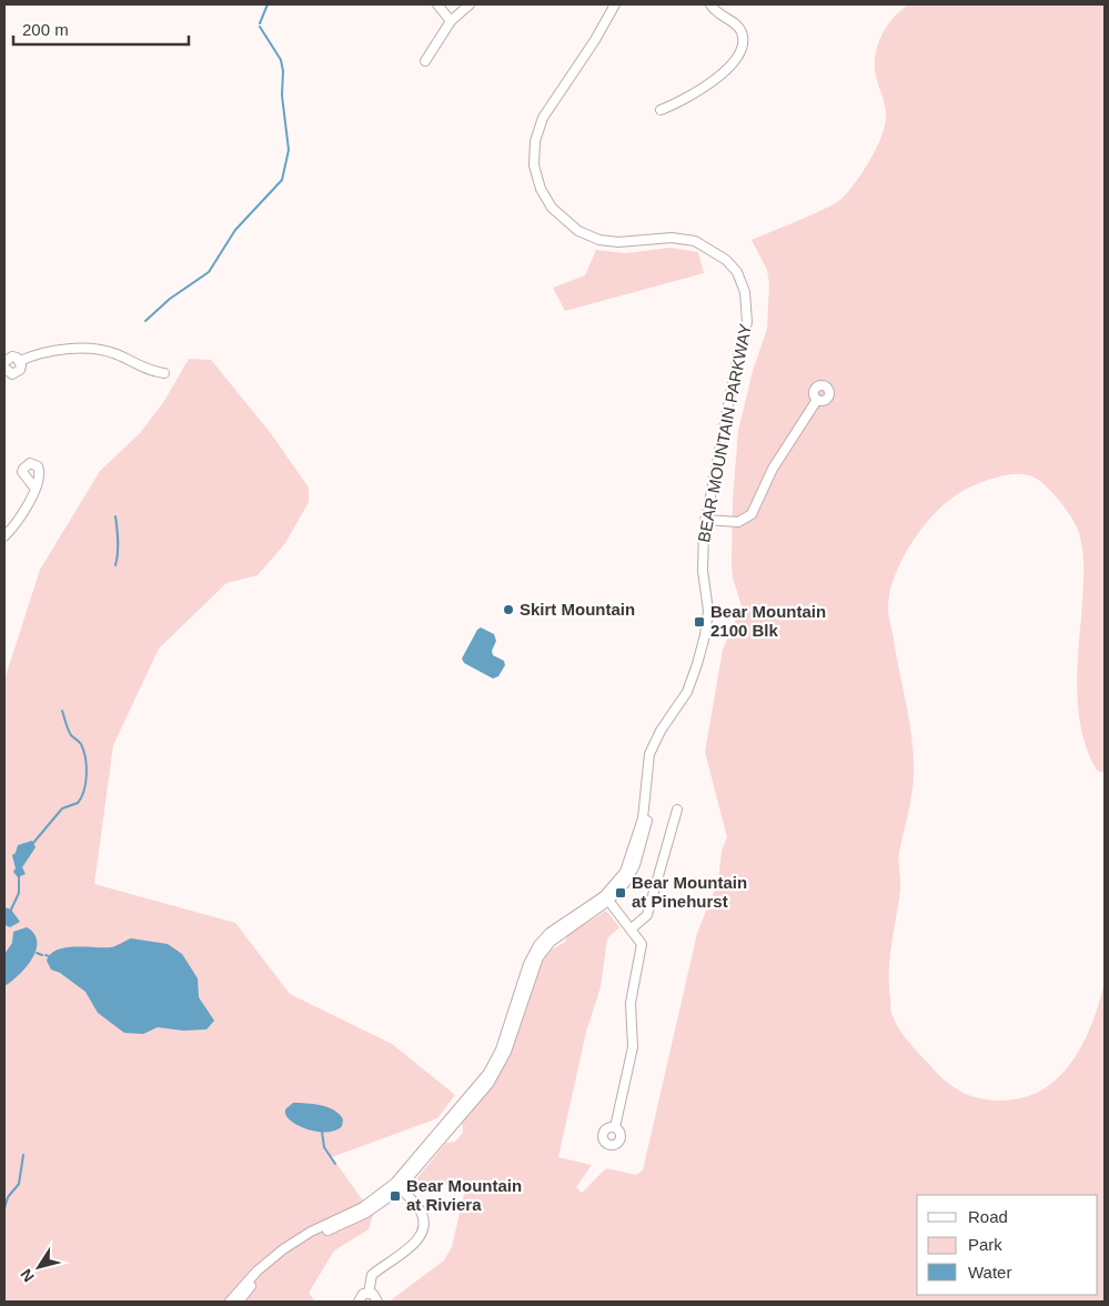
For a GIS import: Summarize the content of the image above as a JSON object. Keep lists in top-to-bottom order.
{
  "streets": {
    "street": ["BEAR MOUNTAIN PARKWAY"]
  },
  "places": {
    "other": ["Skirt Mountain"],
    "transit": ["Bear Mountain 2100 Blk", "Bear Mountain at Pinehurst", "Bear Mountain at Riviera"]
  },
  "legend": ["Road", "Park", "Water"],
  "scale_bar": "200 m",
  "north": "bottom left"
}
